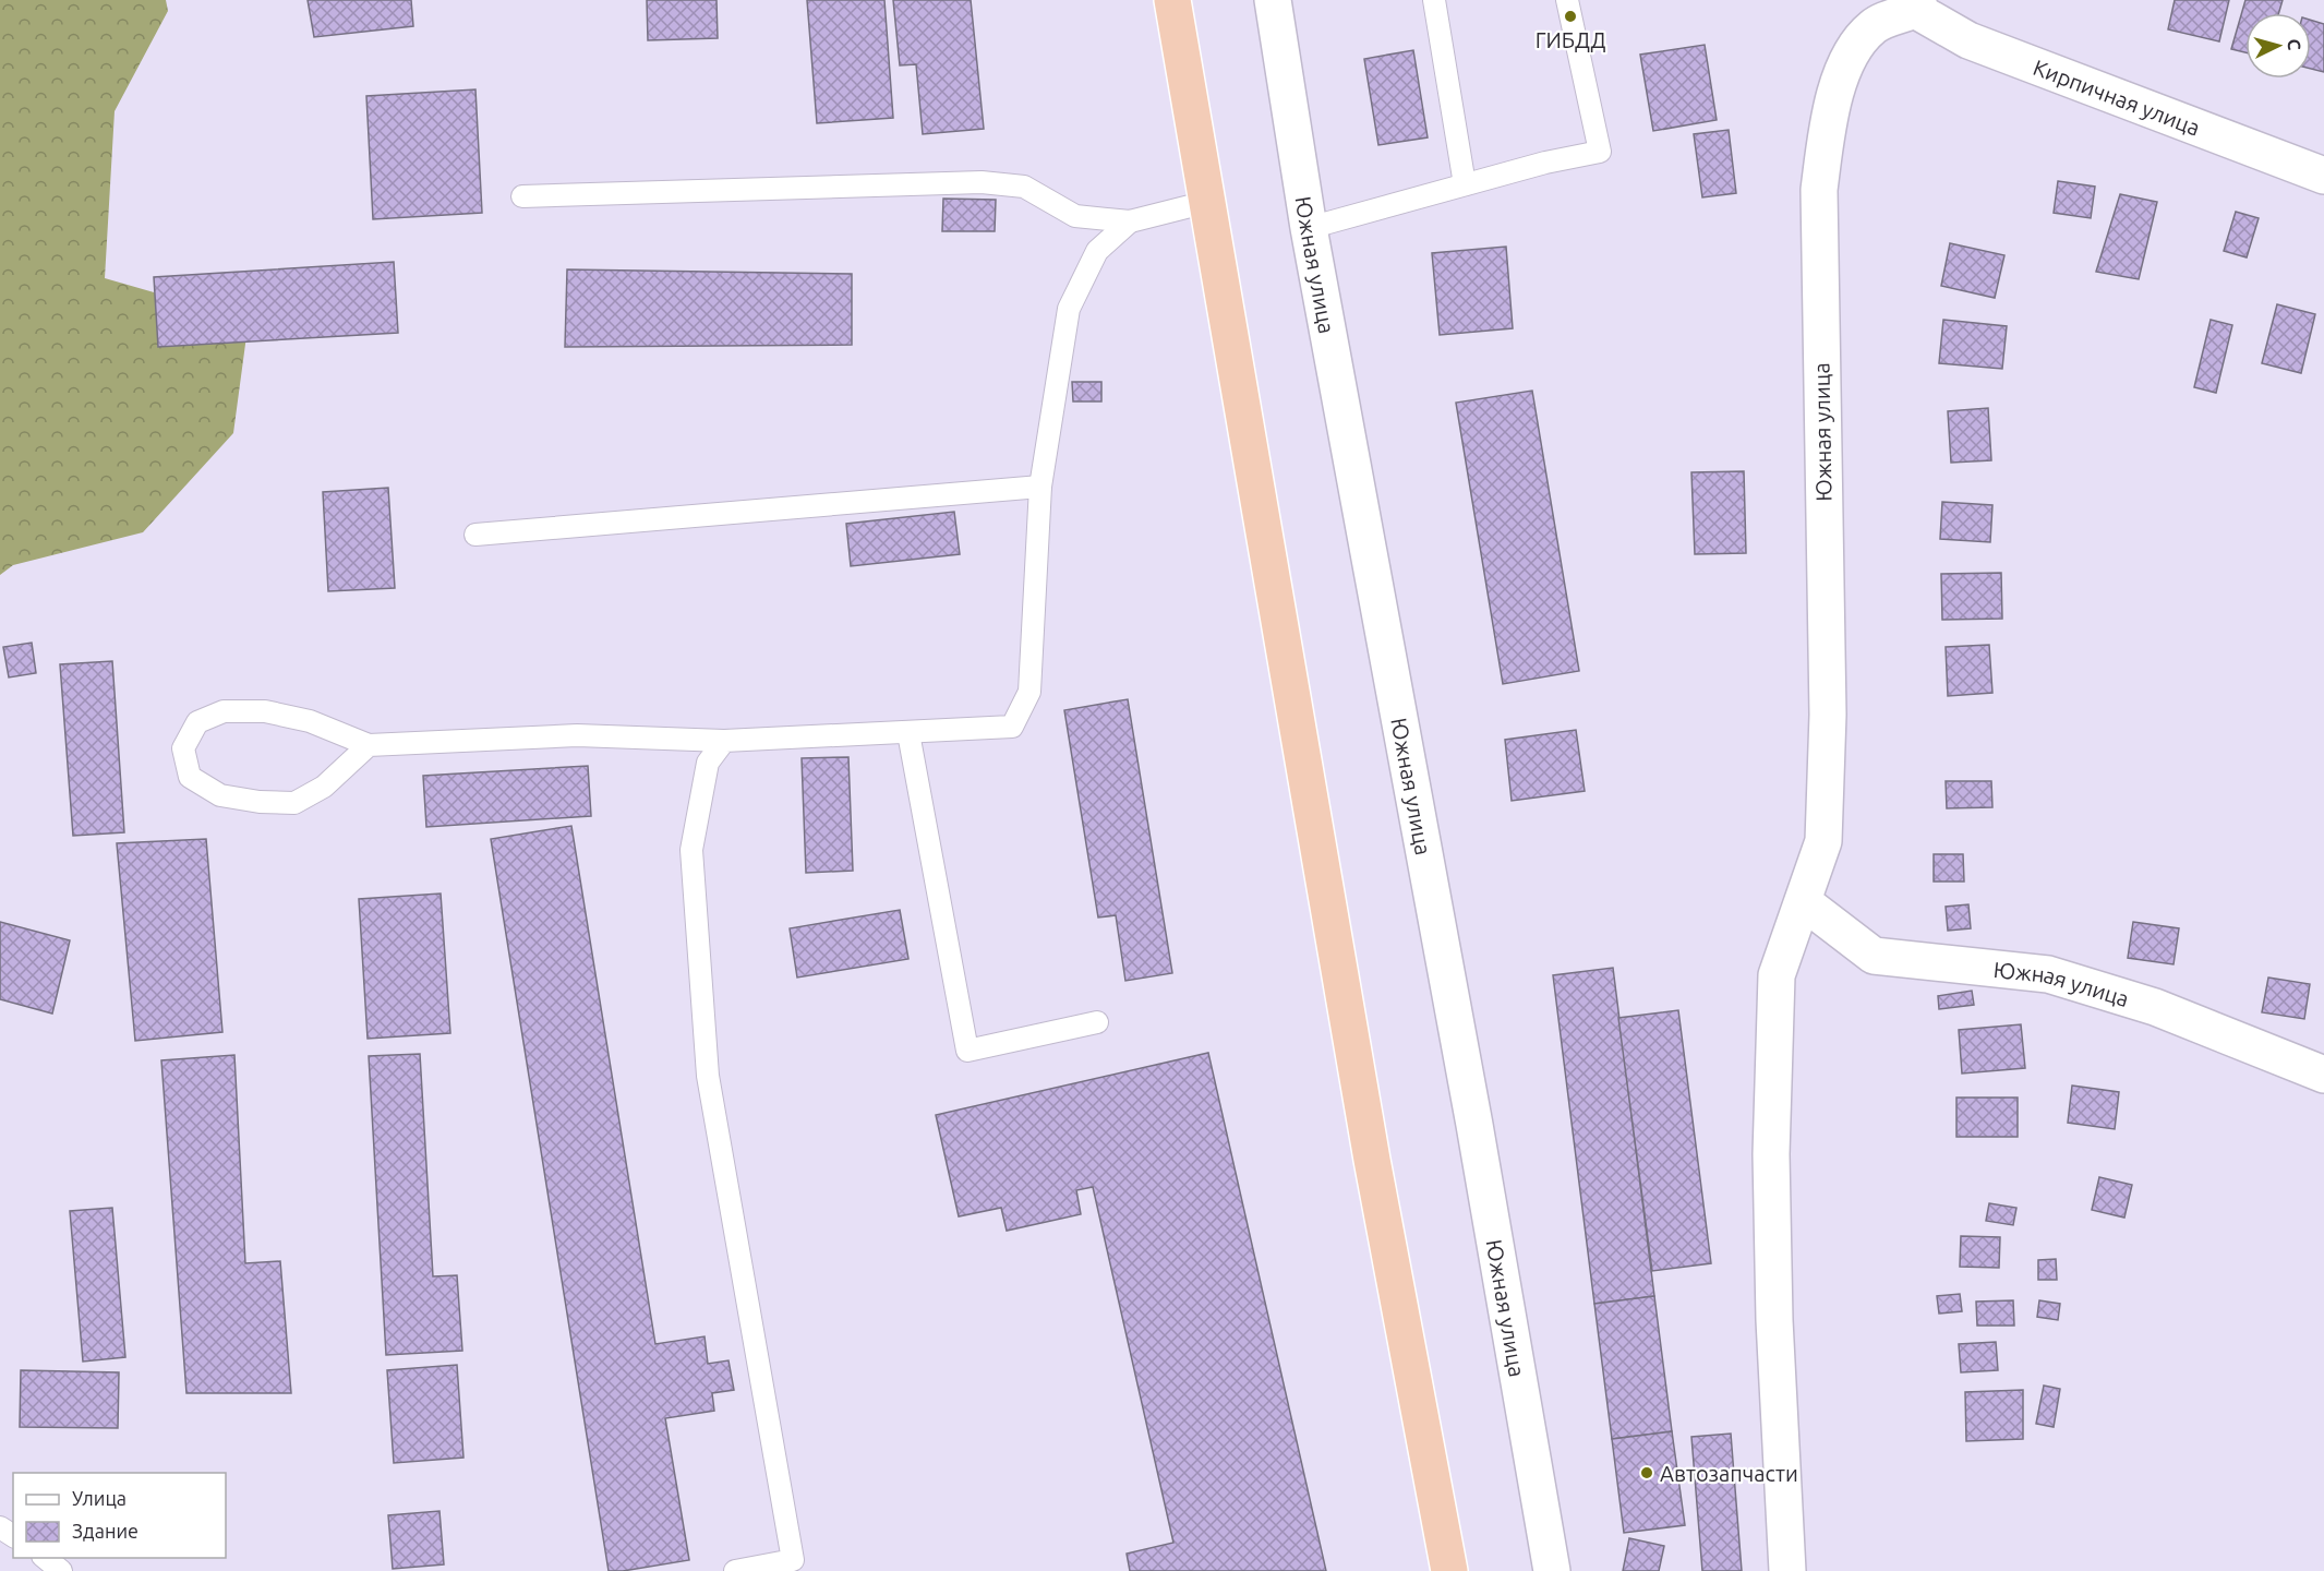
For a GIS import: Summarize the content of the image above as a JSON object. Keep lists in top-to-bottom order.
{
  "streets": {
    "street": ["Кирпичная улица", "Южная улица"]
  },
  "crossings": [
    ["Кирпичная улица", "Южная улица"]
  ],
  "places": ["ГИБДД", "Автозапчасти"],
  "legend": ["Улица", "Здание"],
  "north": "right"
}
